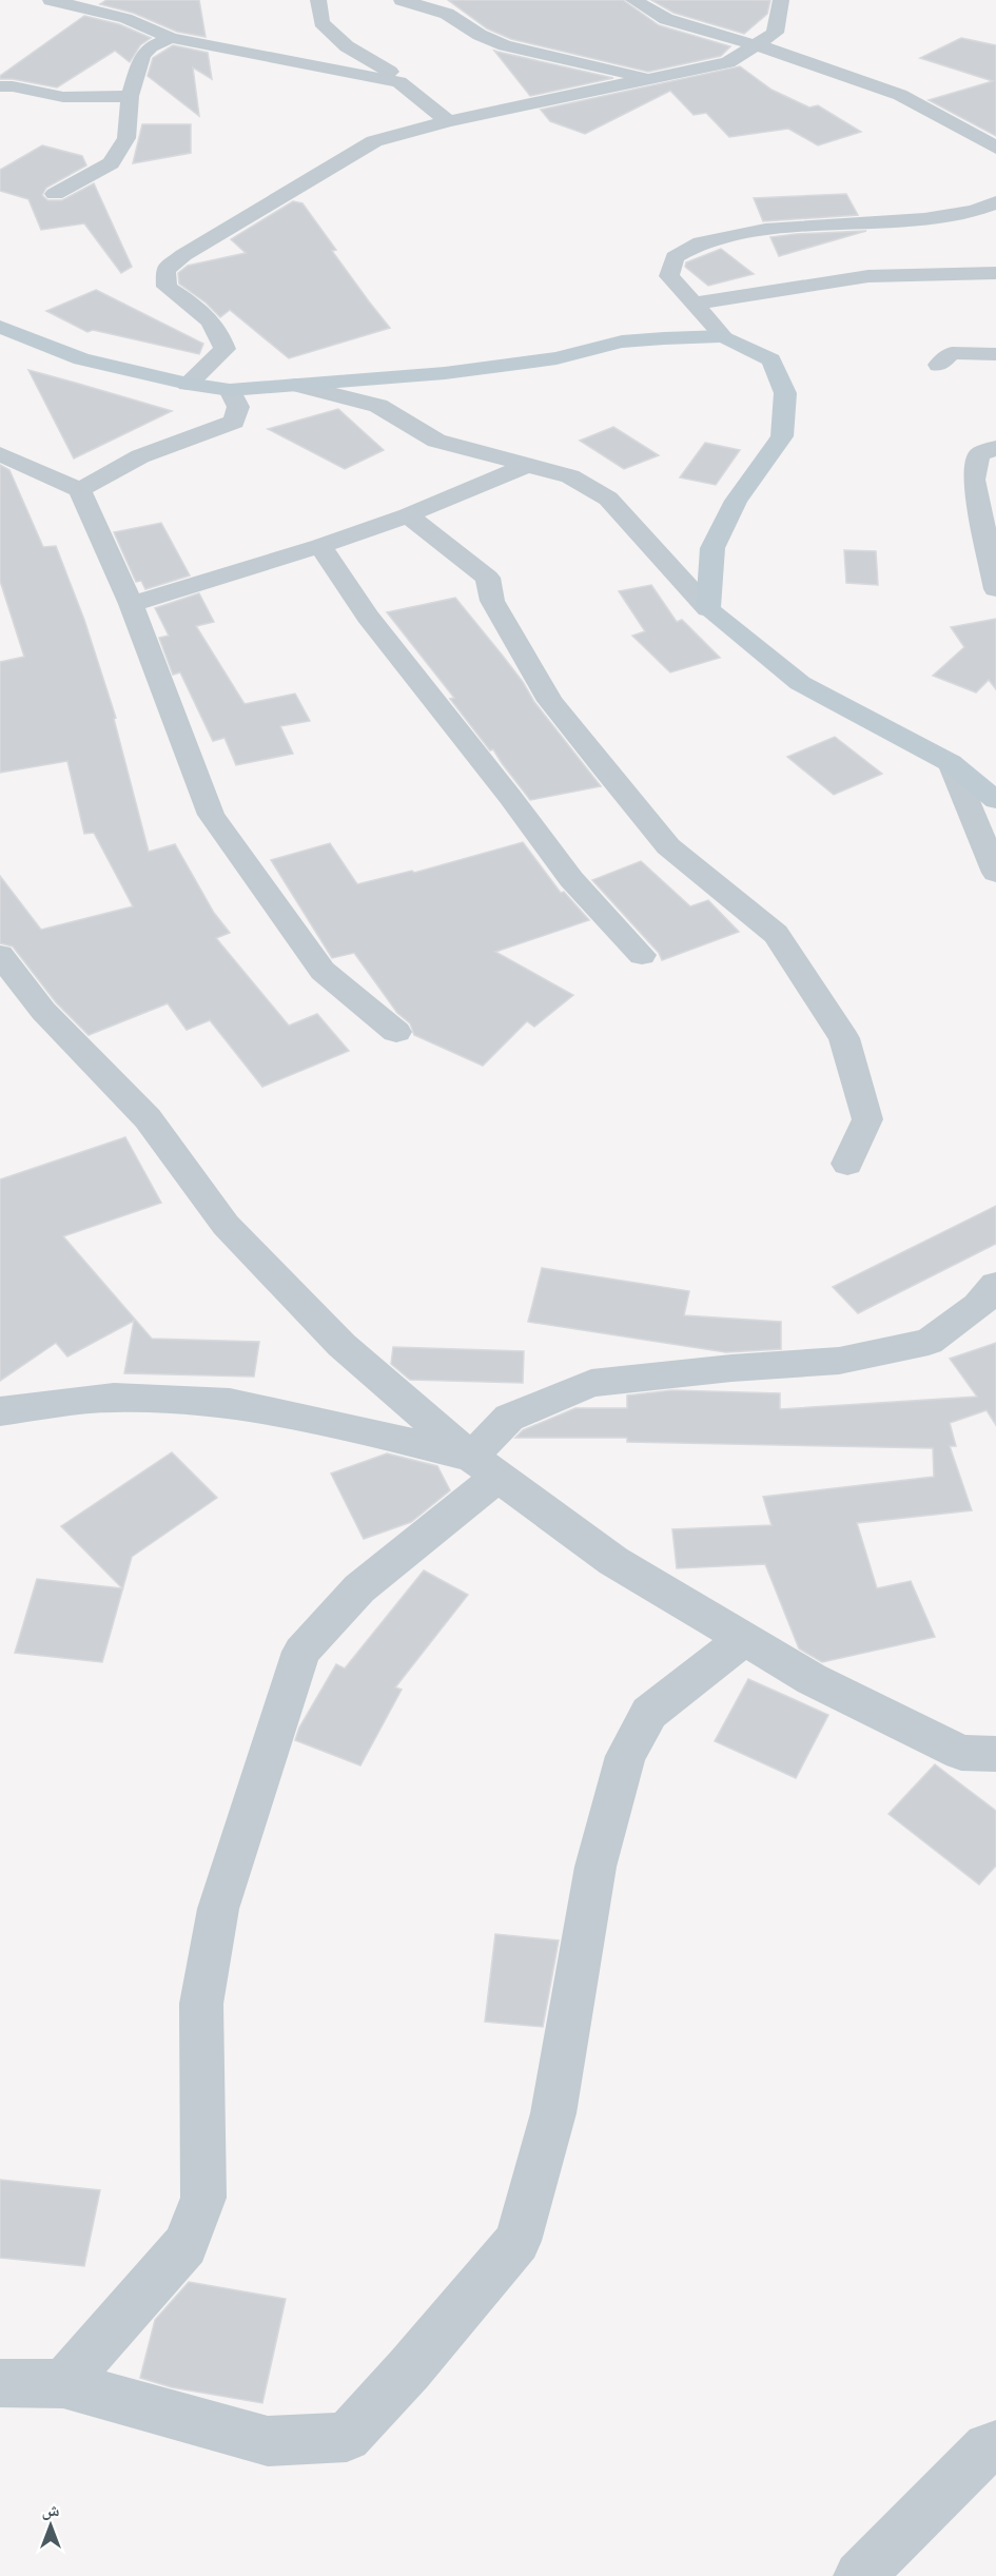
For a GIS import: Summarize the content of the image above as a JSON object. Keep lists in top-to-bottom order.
{
  "north": "top"
}
